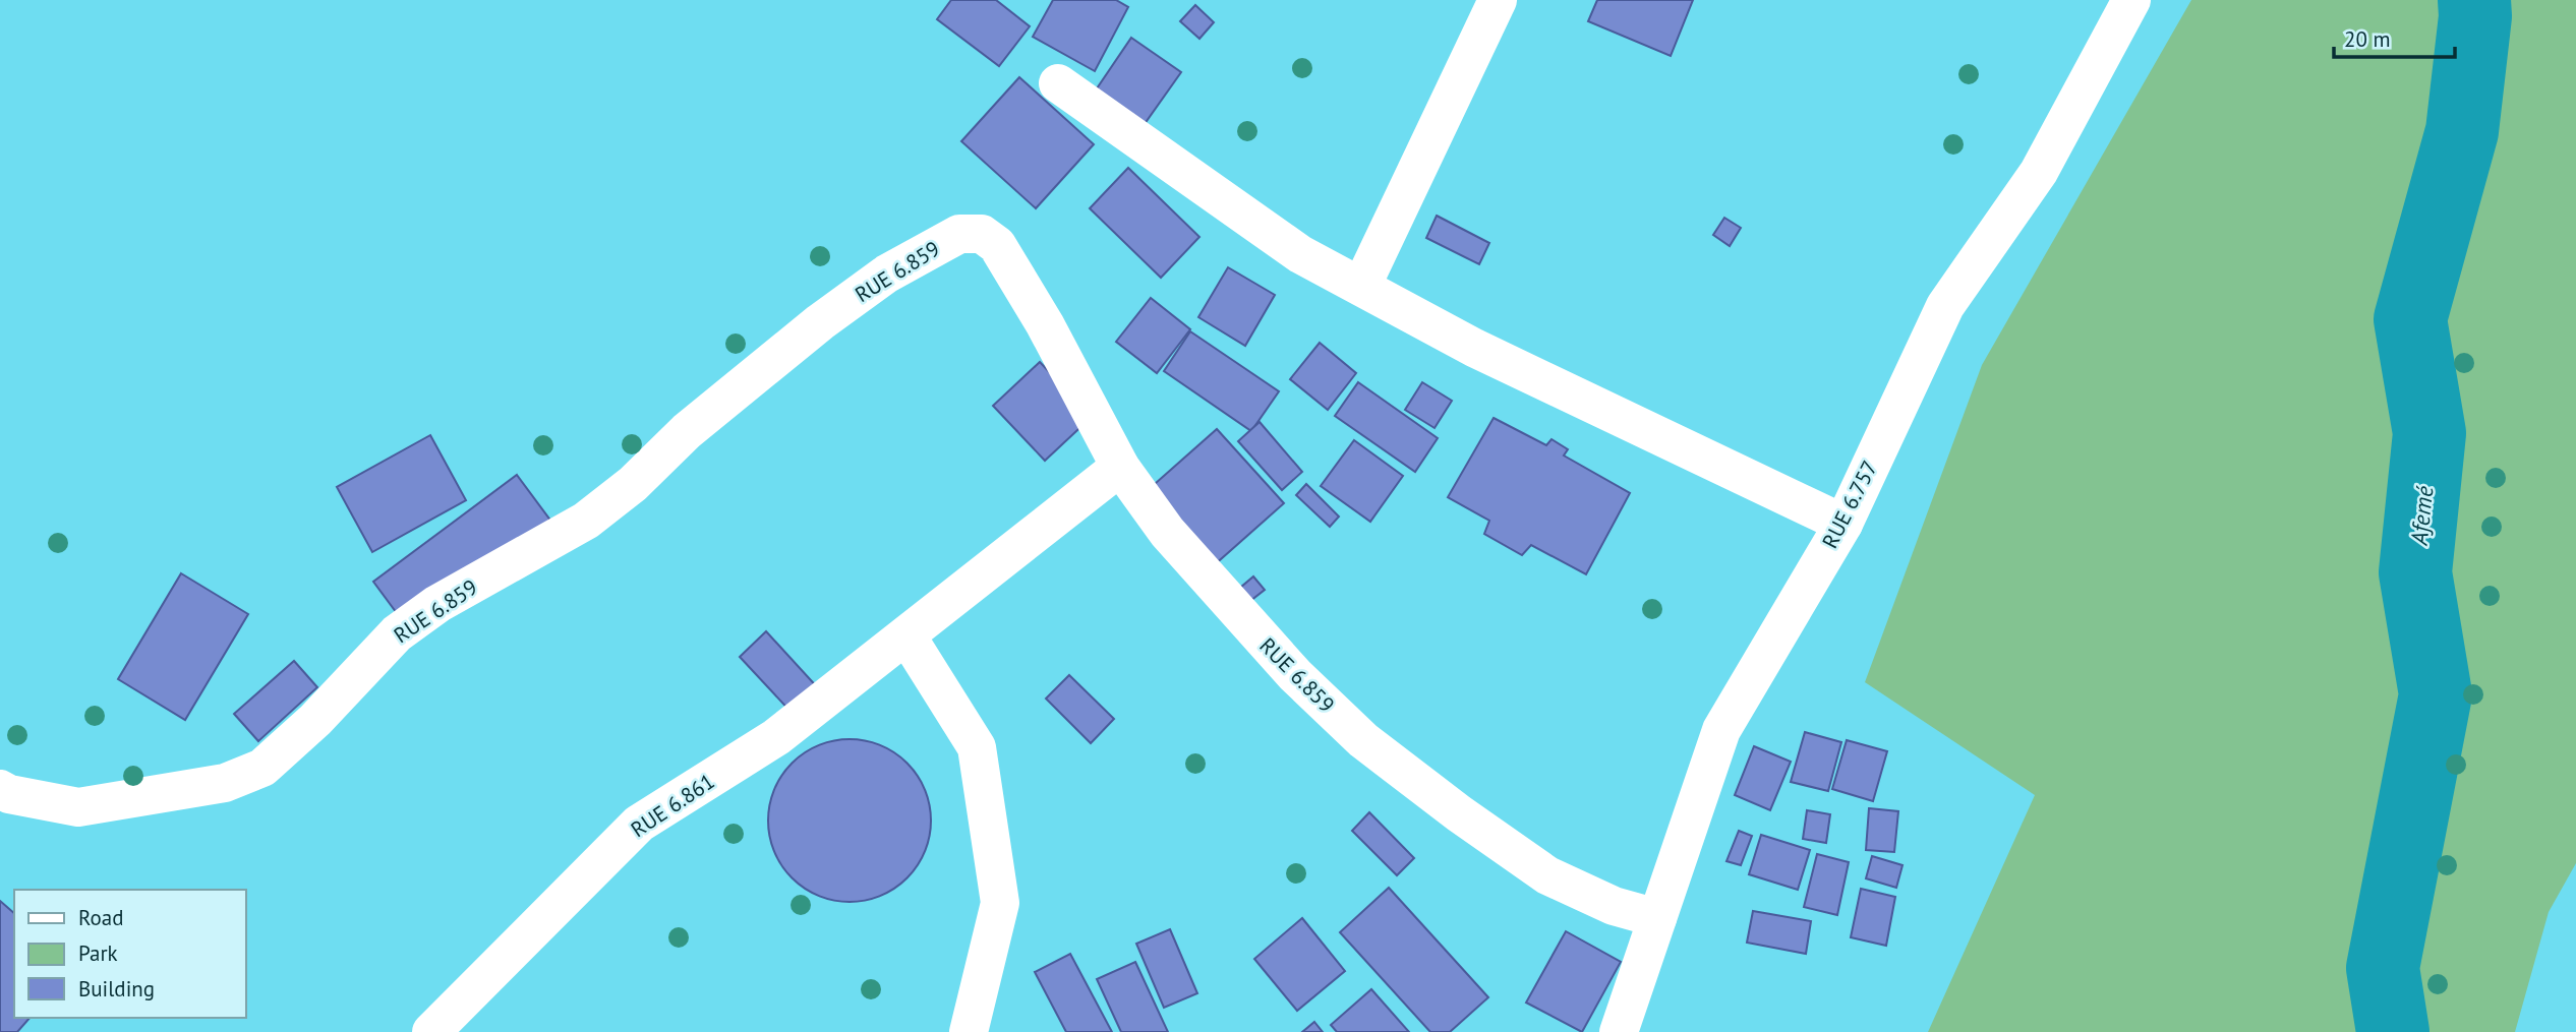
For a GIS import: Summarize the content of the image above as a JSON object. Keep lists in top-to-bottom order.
{
  "streets": {
    "street": ["RUE 6.859", "RUE 6.757", "RUE 6.861"]
  },
  "crossings": [
    ["RUE 6.859", "RUE 6.757"],
    ["RUE 6.859", "RUE 6.861"]
  ],
  "water": ["Afemé"],
  "legend": ["Road", "Park", "Building"],
  "scale_bar": "20 m"
}
